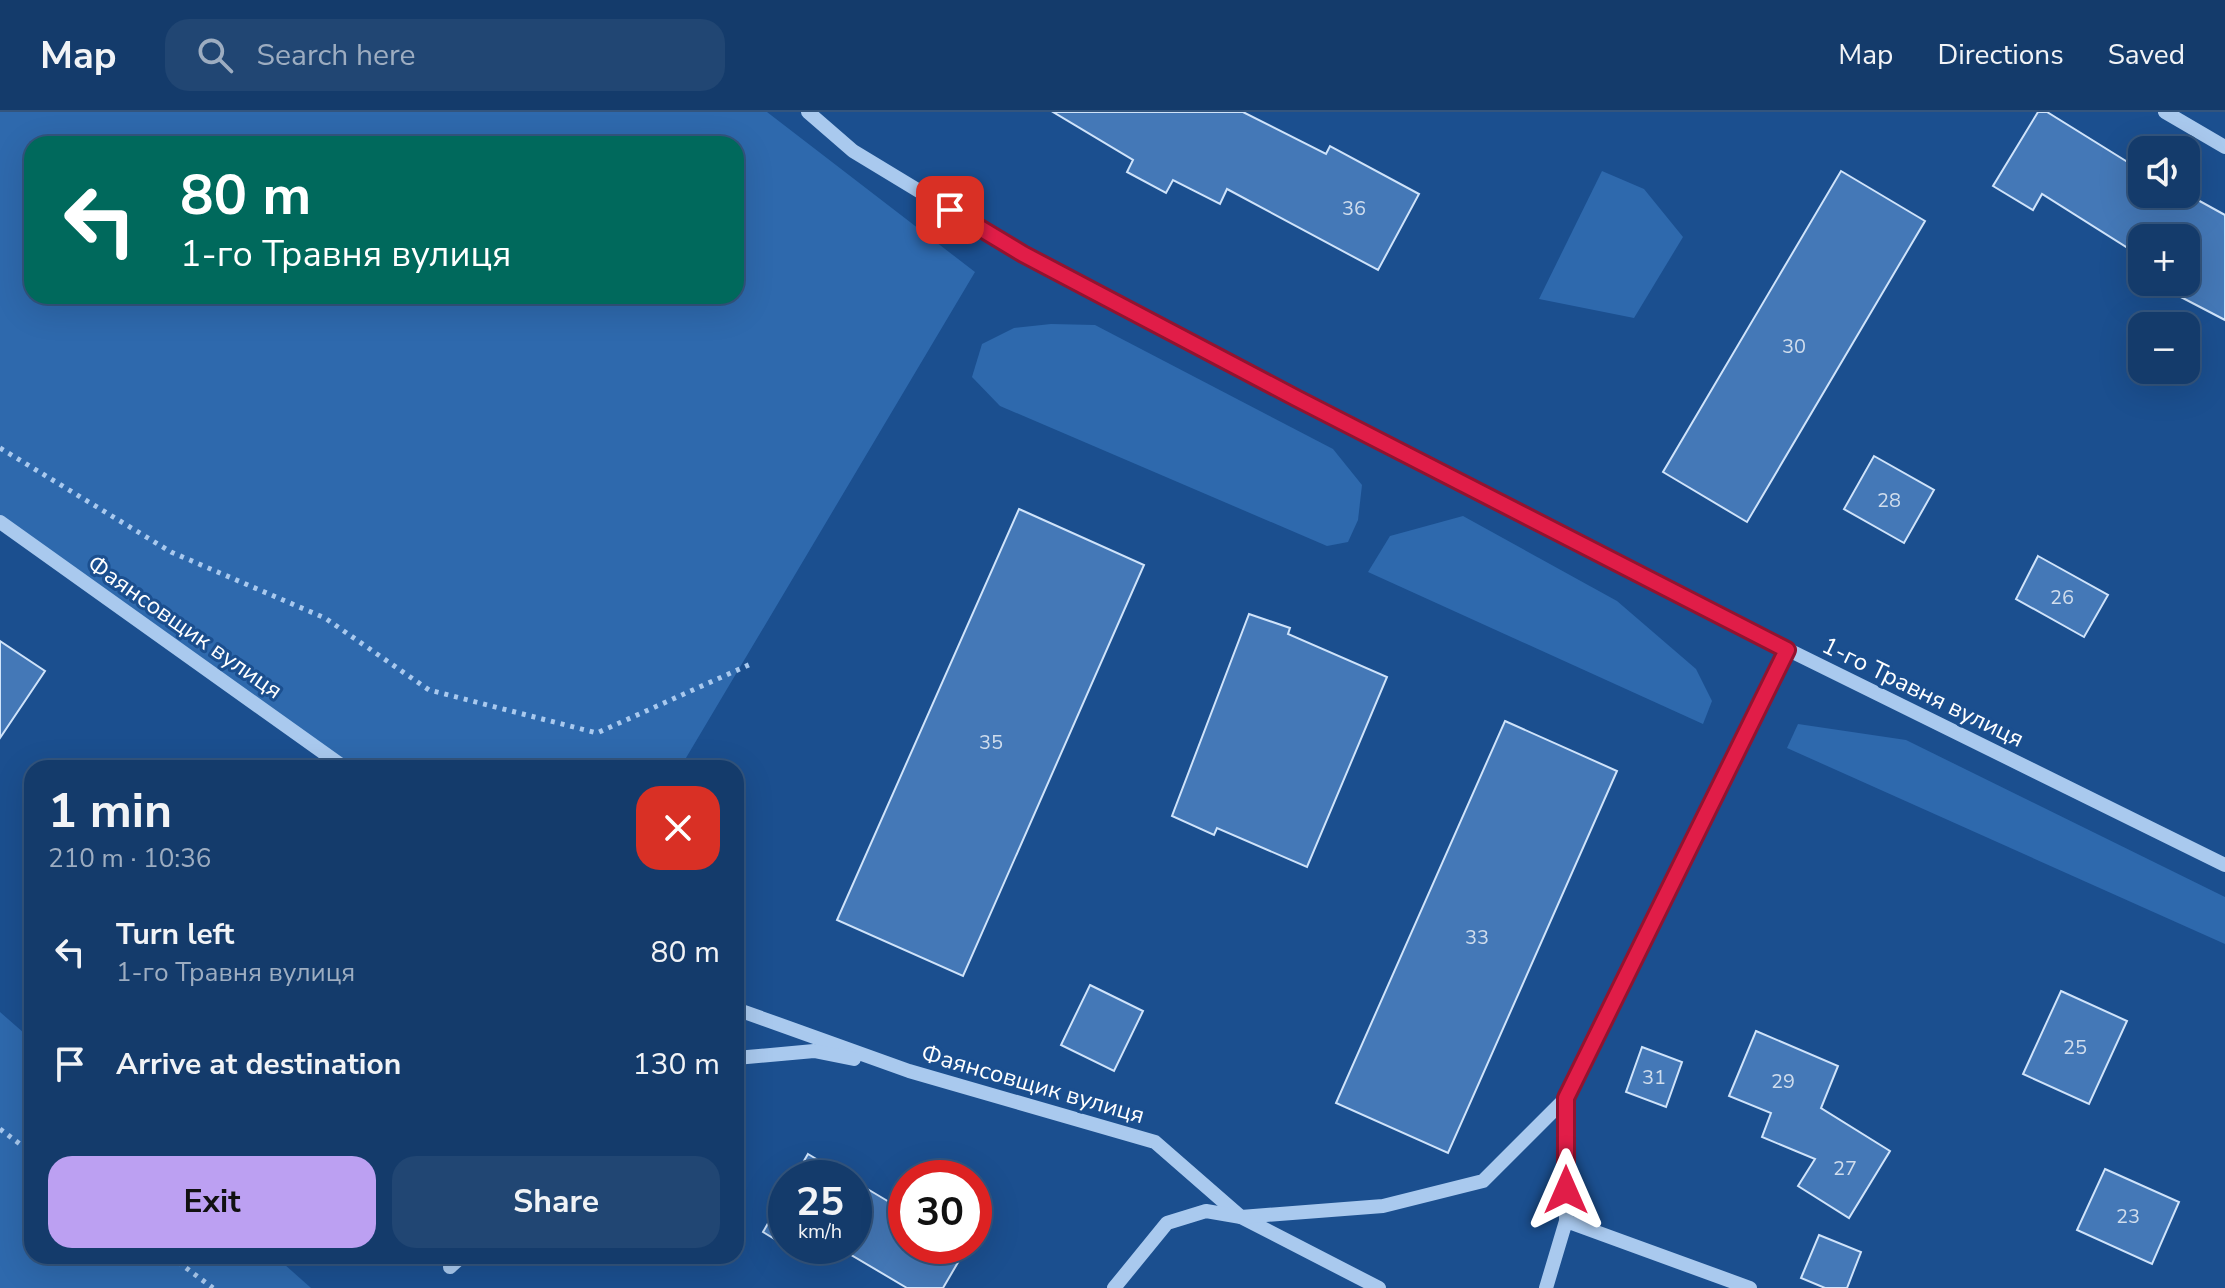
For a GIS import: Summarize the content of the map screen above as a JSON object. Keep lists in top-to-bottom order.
{
  "streets": {
    "street": ["Фаянсовщик вулиця", "1-го Травня вулиця"]
  },
  "house_numbers": [
    "36",
    "30",
    "28",
    "26",
    "35",
    "33",
    "25",
    "31",
    "29",
    "27",
    "23"
  ],
  "page": {
    "header": "Map",
    "search": "Search here",
    "nav": ["Map", "Directions", "Saved"],
    "map_buttons": ["+", "−"],
    "turn": ["80 m", "1-го Травня вулиця"],
    "heading": ["1 min", "210 m · 10:36"],
    "list": [
      {
        "name": "Turn left",
        "note": "1-го Травня вулиця",
        "value": "80 m"
      },
      {
        "name": "Arrive at destination",
        "value": "130 m"
      }
    ],
    "buttons": ["Exit", "Share"],
    "speed": "25 km/h",
    "limit": "30"
  }
}
